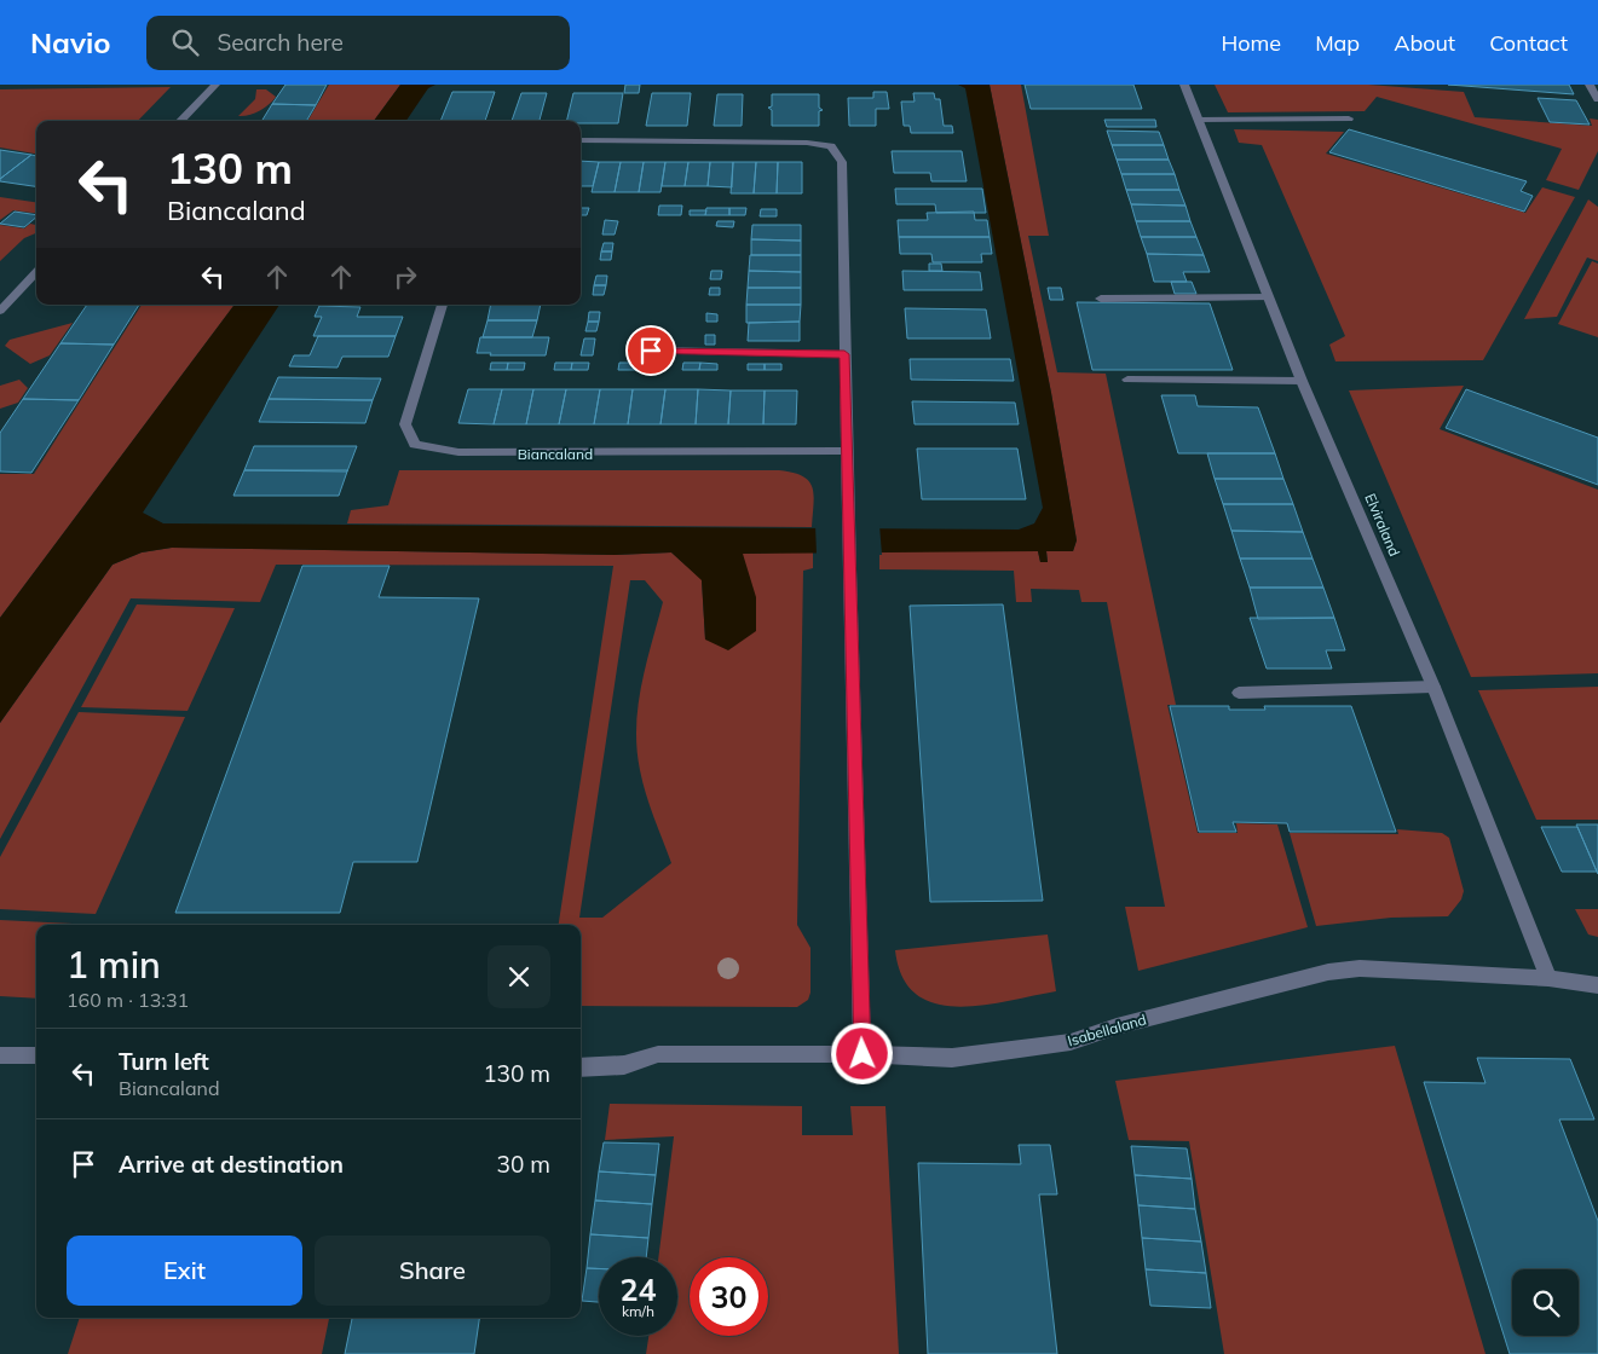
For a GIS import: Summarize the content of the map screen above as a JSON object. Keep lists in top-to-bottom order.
{
  "streets": {
    "street": ["Biancaland", "Elviraland", "Isabellaland"]
  },
  "crossings": [
    ["Elviraland", "Isabellaland"]
  ],
  "page": {
    "header": "Navio",
    "search": "Search here",
    "nav": [
      "Home",
      "Map",
      "About",
      "Contact"
    ],
    "turn": ["130 m", "Biancaland"],
    "heading": ["1 min", "160 m · 13:31"],
    "list": [
      {
        "name": "Turn left",
        "note": "Biancaland",
        "value": "130 m"
      },
      {
        "name": "Arrive at destination",
        "value": "30 m"
      }
    ],
    "buttons": ["Exit", "Share"],
    "speed": "24 km/h",
    "limit": "30"
  }
}
